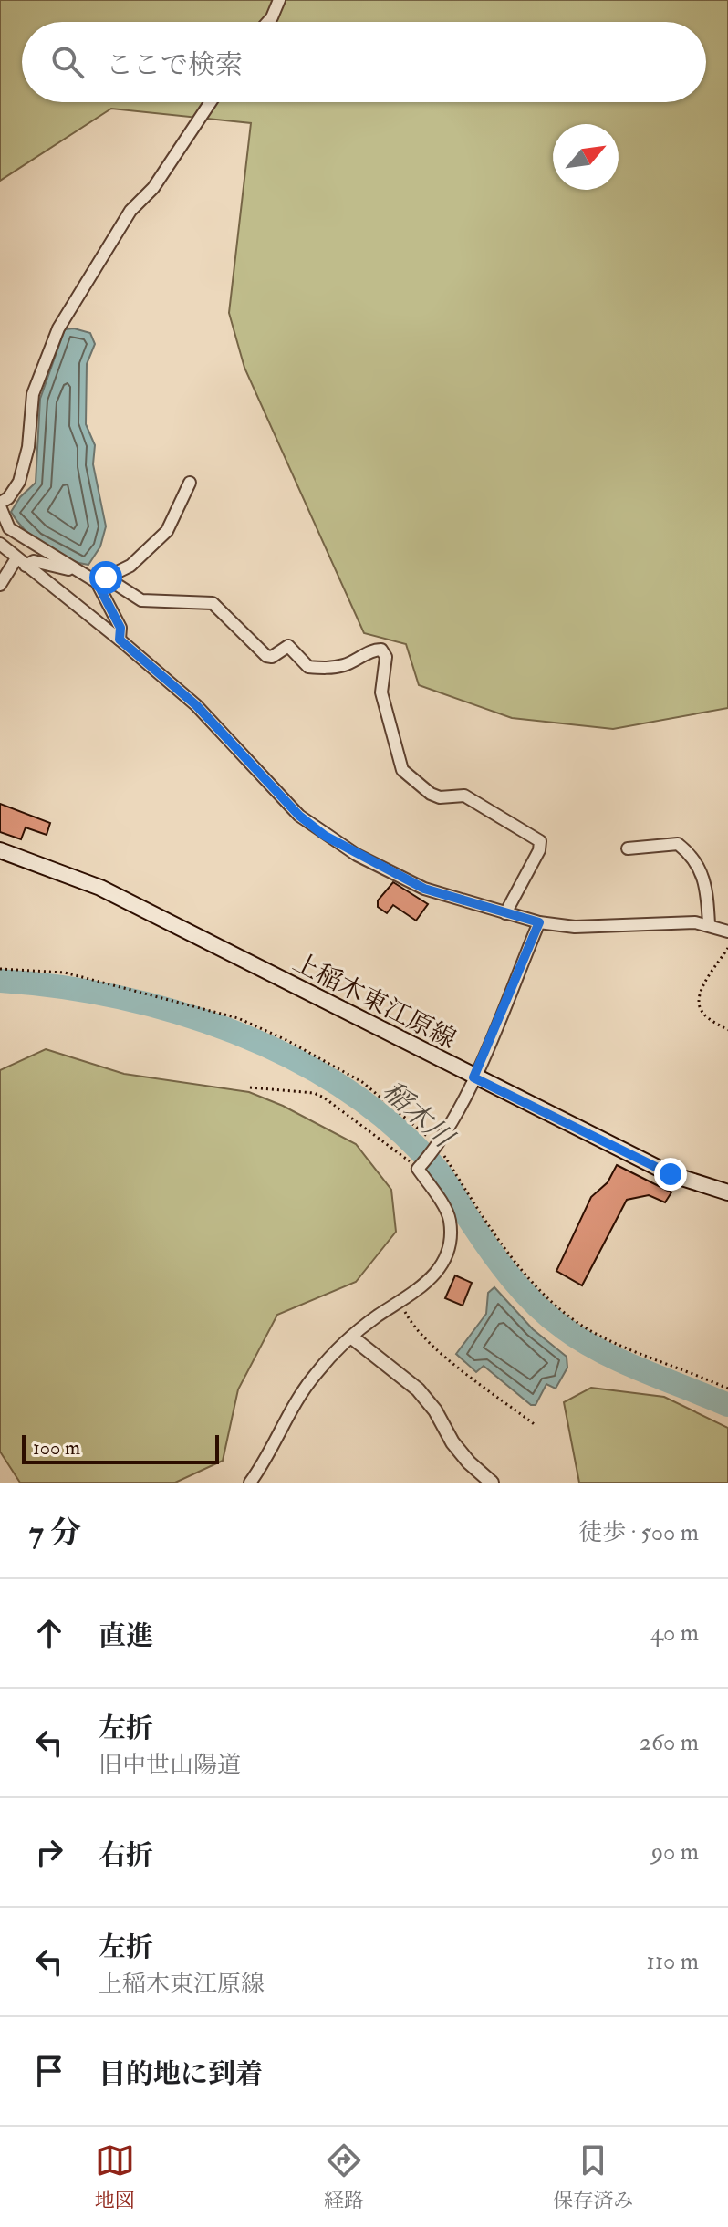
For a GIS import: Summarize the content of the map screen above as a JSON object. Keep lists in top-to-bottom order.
{
  "streets": {
    "main road": ["上稲木東江原線"]
  },
  "water": ["稲木川"],
  "scale_bar": "100 m",
  "north": "top right",
  "page": {
    "search": "ここで検索",
    "scale": "100 m",
    "heading": ["7 分", "徒歩 · 500 m"],
    "list": [
      ["直進", "40 m"],
      ["左折", "旧中世山陽道", "260 m"],
      ["右折", "90 m"],
      ["左折", "上稲木東江原線", "110 m"],
      "目的地に到着"
    ],
    "nav": ["地図", "経路", "保存済み"]
  }
}
